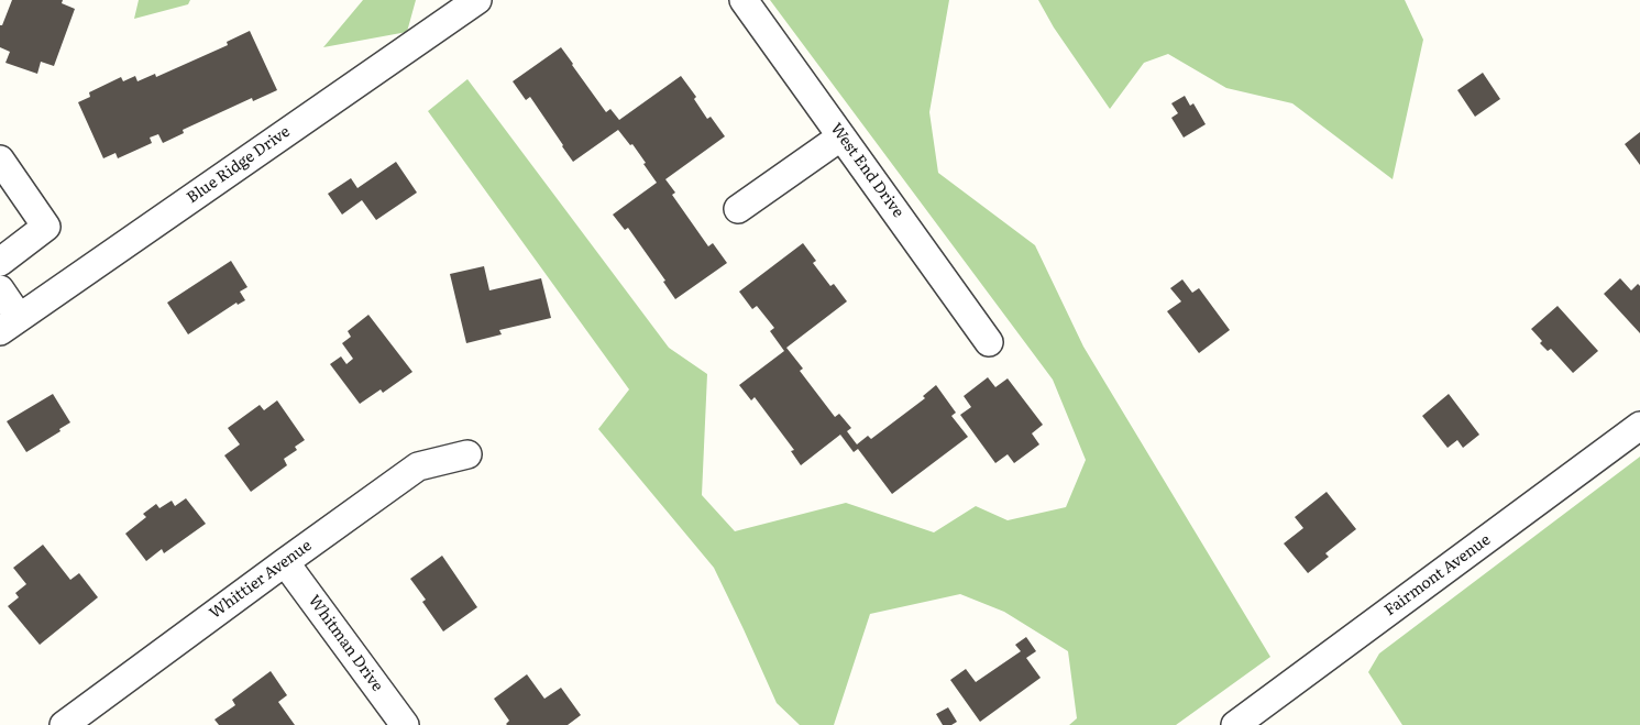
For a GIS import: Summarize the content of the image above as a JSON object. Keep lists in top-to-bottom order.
{
  "streets": {
    "street": [
      "Blue Ridge Drive",
      "West End Drive",
      "Fairmont Avenue",
      "Whittier Avenue",
      "Whitman Drive"
    ]
  },
  "crossings": [
    ["Whittier Avenue", "Whitman Drive"]
  ]
}
